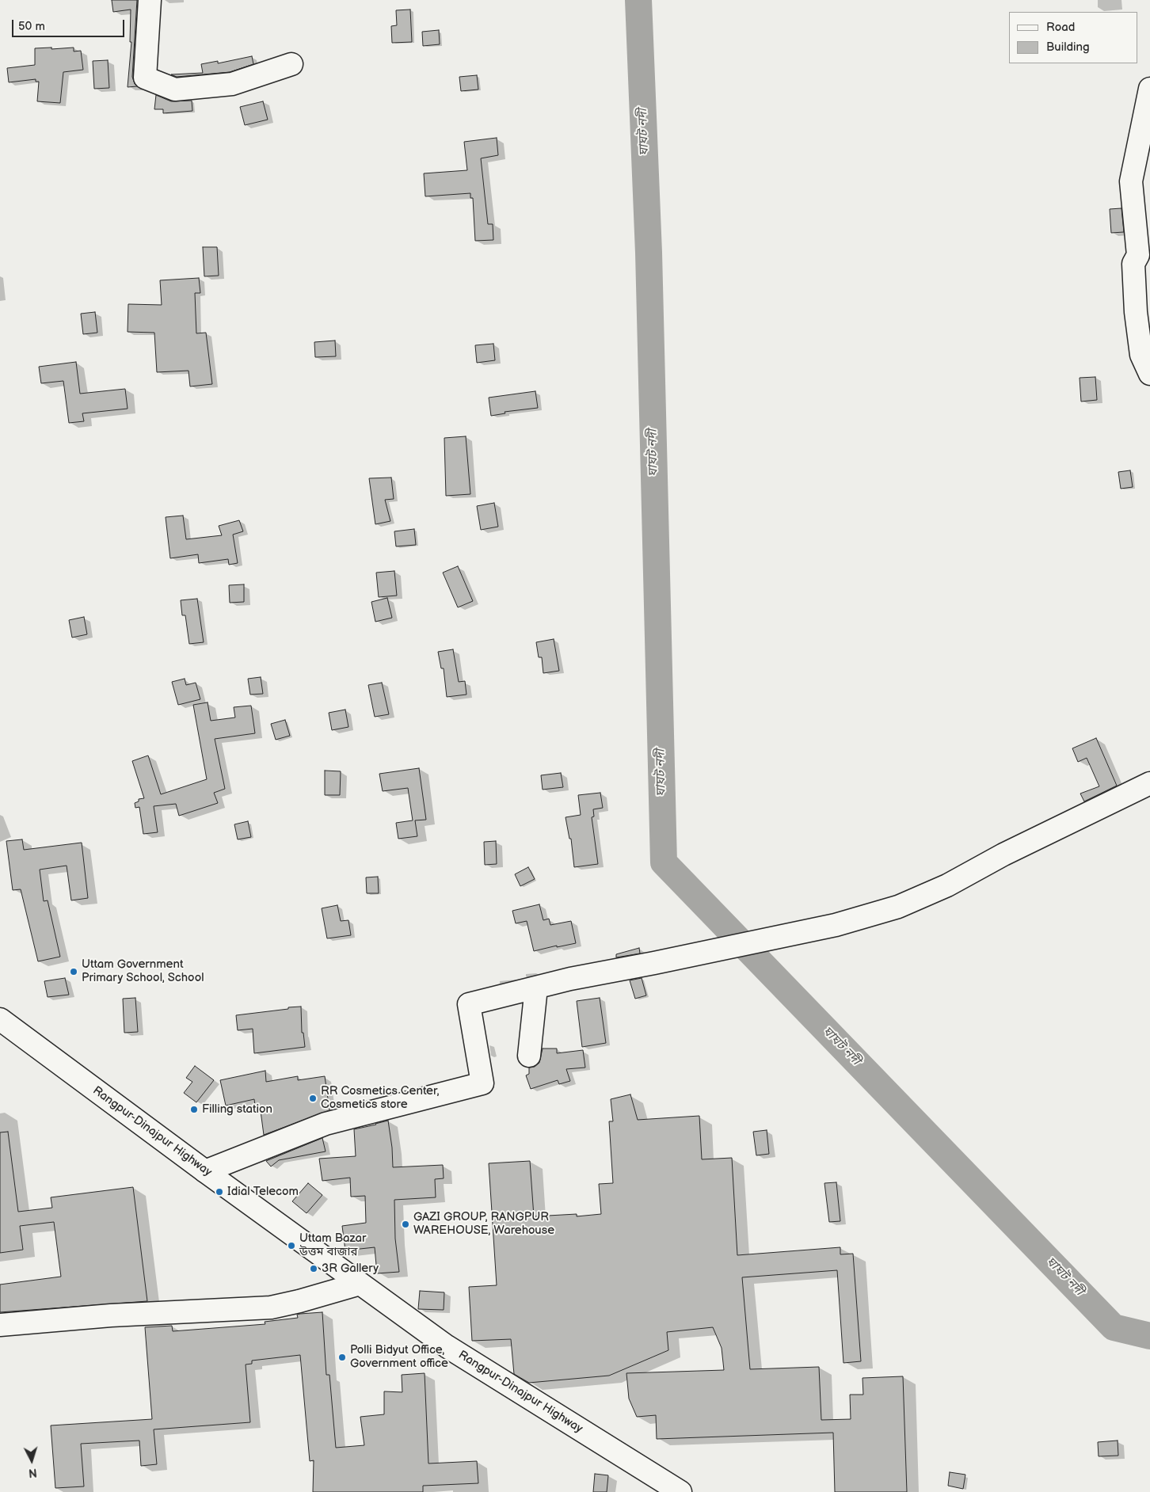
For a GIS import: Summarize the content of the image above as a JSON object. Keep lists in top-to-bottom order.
{
  "streets": {
    "main road": ["Rangpur-Dinajpur Highway"]
  },
  "water": ["ঘাঘট নদী"],
  "places": [
    "Uttam Government Primary School, School",
    "RR Cosmetics Center, Cosmetics store",
    "Filling station",
    "Idial Telecom",
    "GAZI GROUP, RANGPUR WAREHOUSE, Warehouse",
    "Uttam Bazar উত্তম বাজার",
    "3R Gallery",
    "Polli Bidyut Office, Government office"
  ],
  "legend": ["Road", "Building"],
  "scale_bar": "50 m",
  "north": "bottom"
}
